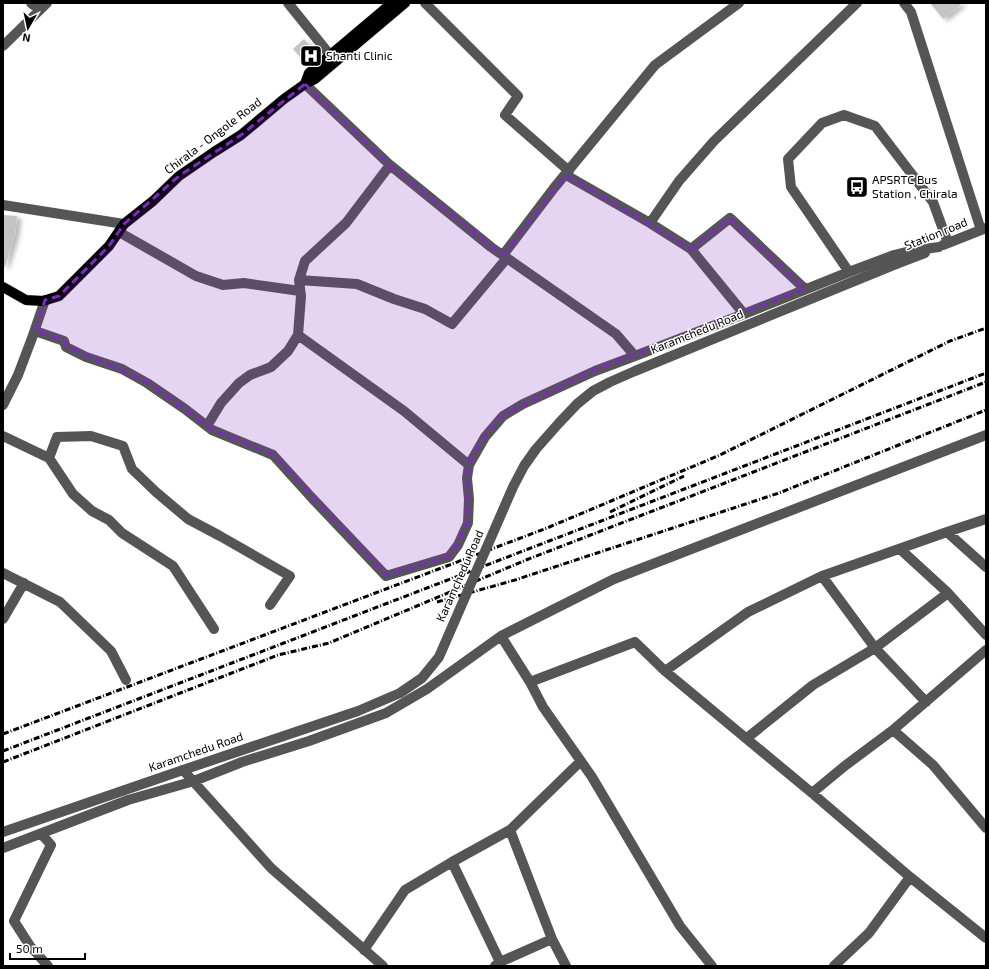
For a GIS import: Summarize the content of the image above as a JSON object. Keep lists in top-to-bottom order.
{
  "streets": {
    "main road": ["Chirala - Ongole Road"],
    "street": ["Station road", "Karamchedu Road"]
  },
  "crossings": [
    ["Station road", "Karamchedu Road"]
  ],
  "places": {
    "hospital": ["Shanti Clinic"],
    "bus stop": ["APSRTC Bus Station , Chirala"]
  },
  "scale_bar": "50 m",
  "north": "bottom"
}
